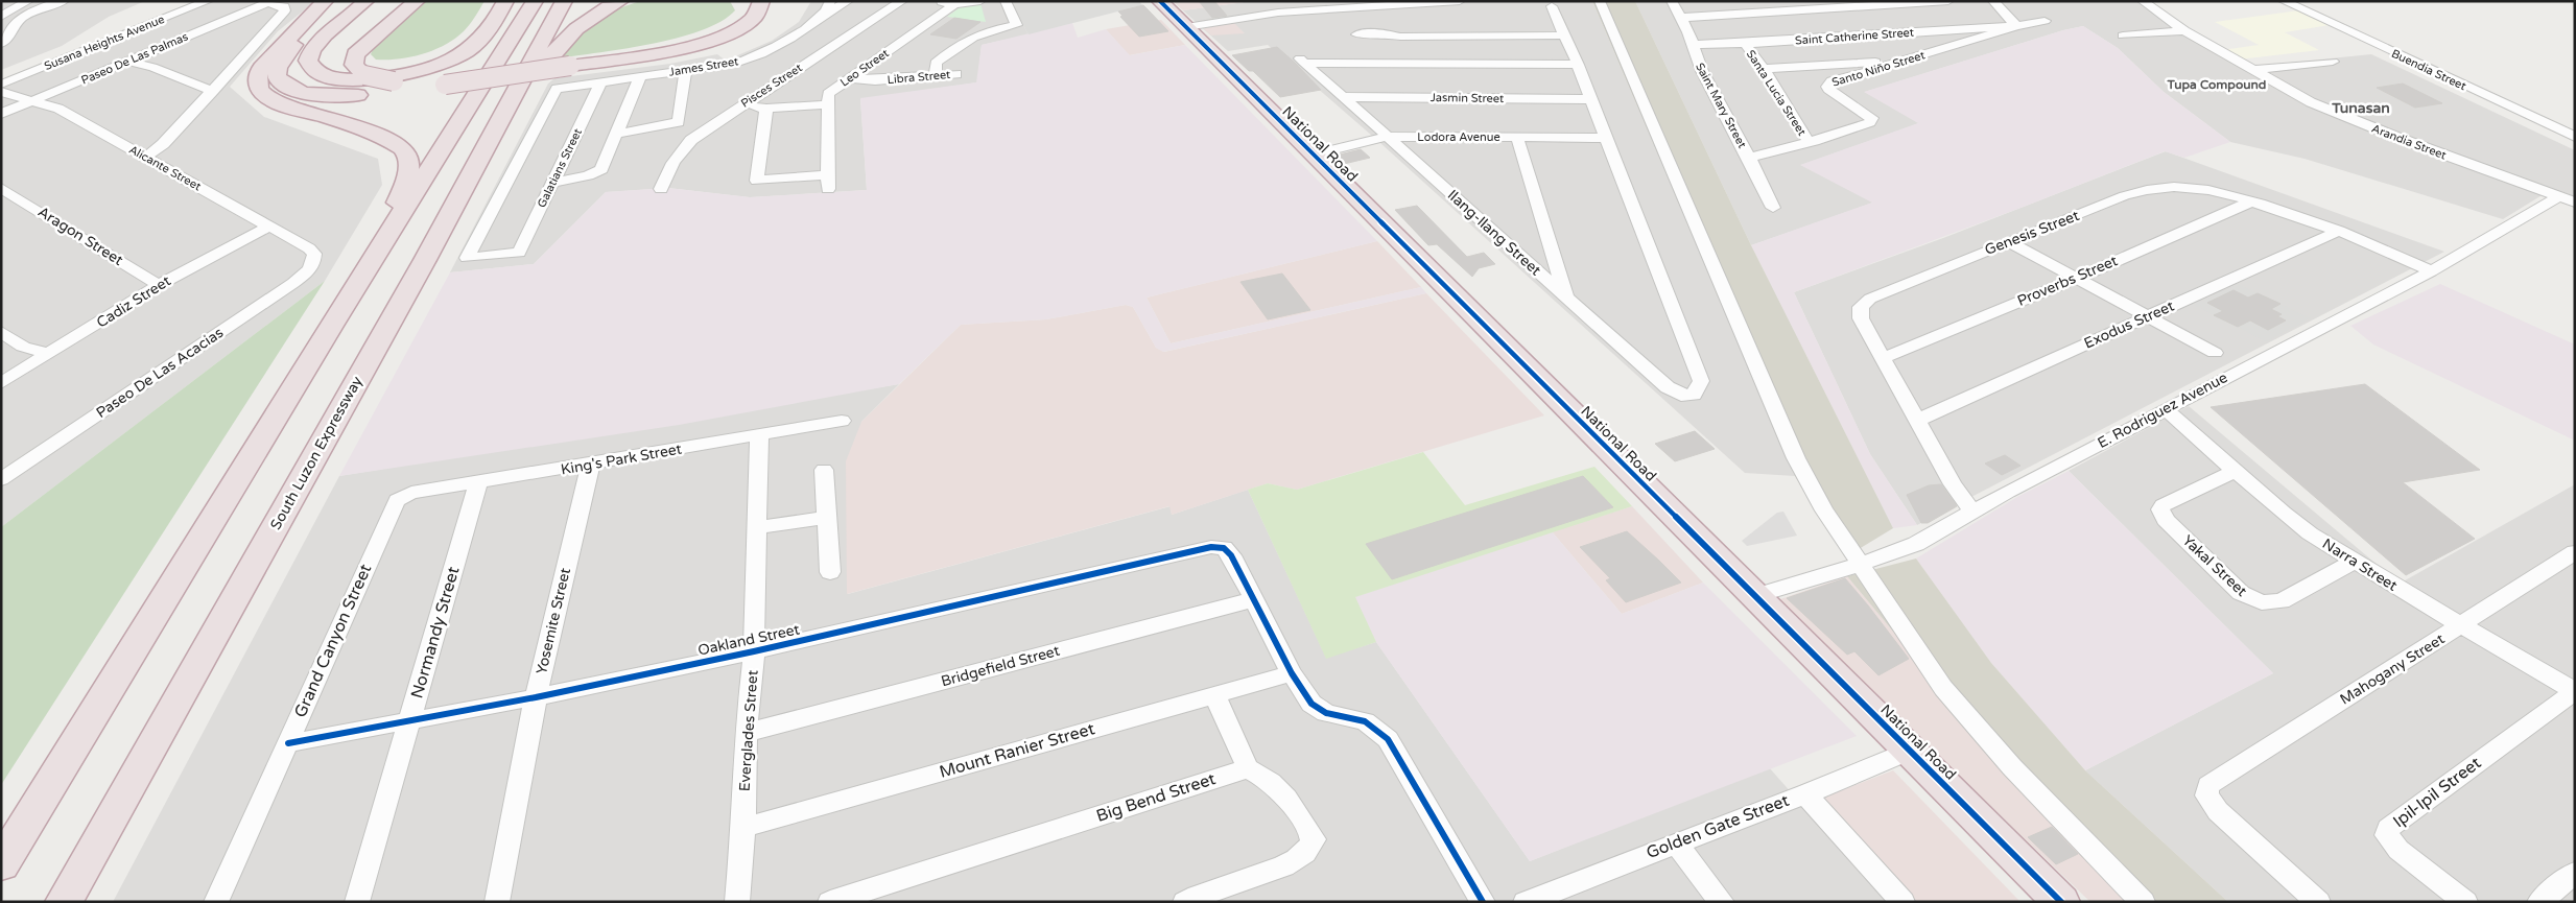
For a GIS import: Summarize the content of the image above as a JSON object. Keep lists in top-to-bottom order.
{
  "streets": {
    "highway": ["National Road", "South Luzon Expressway"],
    "street": [
      "Saint Catherine Street",
      "Susana Heights Avenue",
      "Paseo De Las Palmas",
      "James Street",
      "Leo Street",
      "Santo Niño Street",
      "Buendia Street",
      "Libra Street",
      "Pisces Street",
      "Santa Lucia Street",
      "Jasmin Street",
      "Saint Mary Street",
      "Lodora Avenue",
      "Arandia Street",
      "Alicante Street",
      "Galatians Street",
      "Ilang-Ilang Street",
      "Genesis Street",
      "Aragon Street",
      "Proverbs Street",
      "Cadiz Street",
      "Exodus Street",
      "Paseo De Las Acacias",
      "E. Rodriguez Avenue",
      "King's Park Street",
      "Narra Street",
      "Yakal Street",
      "Yosemite Street",
      "Normandy Street",
      "Oakland Street",
      "Grand Canyon Street",
      "Bridgefield Street",
      "Mahogany Street",
      "Everglades Street",
      "Mount Ranier Street",
      "Ipil-Ipil Street",
      "Big Bend Street",
      "Golden Gate Street"
    ]
  },
  "crossings": [
    ["Saint Catherine Street", "Santo Niño Street"],
    ["Saint Catherine Street", "Santa Lucia Street"],
    ["Saint Catherine Street", "Saint Mary Street"],
    ["Paseo De Las Palmas", "Alicante Street"],
    ["James Street", "Galatians Street"],
    ["Leo Street", "Libra Street"],
    ["Santo Niño Street", "Santa Lucia Street"],
    ["Santo Niño Street", "Saint Mary Street"],
    ["Jasmin Street", "Ilang-Ilang Street"],
    ["Lodora Avenue", "National Road"],
    ["Lodora Avenue", "Ilang-Ilang Street"],
    ["Arandia Street", "E. Rodriguez Avenue"],
    ["National Road", "E. Rodriguez Avenue"],
    ["National Road", "Golden Gate Street"],
    ["Alicante Street", "Cadiz Street"],
    ["Alicante Street", "Paseo De Las Acacias"],
    ["Genesis Street", "Proverbs Street"],
    ["Genesis Street", "Exodus Street"],
    ["Genesis Street", "E. Rodriguez Avenue"],
    ["Aragon Street", "Cadiz Street"],
    ["E. Rodriguez Avenue", "Narra Street"],
    ["King's Park Street", "Yosemite Street"],
    ["King's Park Street", "Normandy Street"],
    ["King's Park Street", "Grand Canyon Street"],
    ["King's Park Street", "Everglades Street"],
    ["Narra Street", "Yakal Street"],
    ["Narra Street", "Mahogany Street"],
    ["Narra Street", "Ipil-Ipil Street"],
    ["Yosemite Street", "Oakland Street"],
    ["Normandy Street", "Oakland Street"],
    ["Oakland Street", "Grand Canyon Street"],
    ["Oakland Street", "Bridgefield Street"],
    ["Oakland Street", "Everglades Street"],
    ["Bridgefield Street", "Everglades Street"],
    ["Everglades Street", "Mount Ranier Street"]
  ],
  "districts": ["Tupa Compound", "Tunasan"]
}
